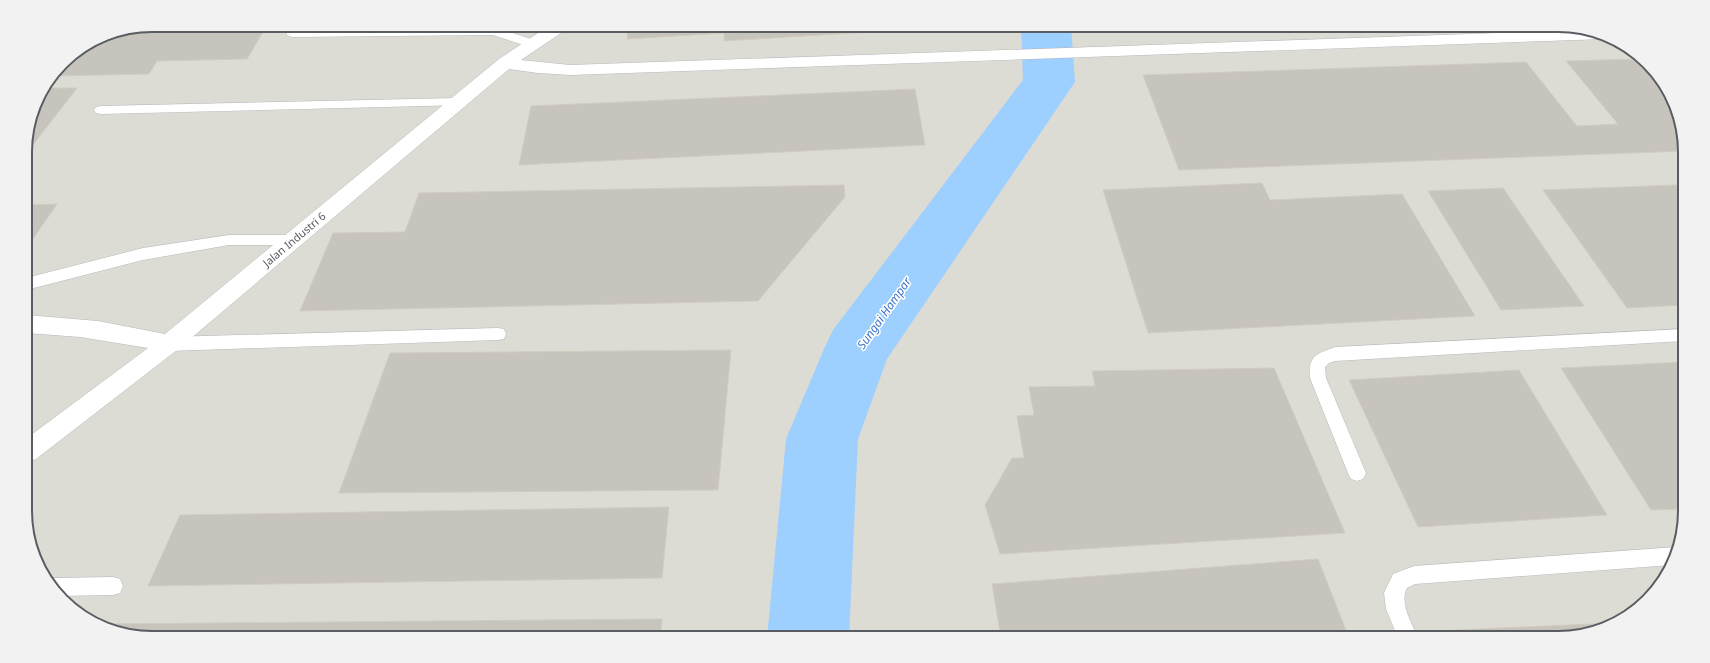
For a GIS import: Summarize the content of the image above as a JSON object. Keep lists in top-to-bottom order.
{
  "streets": {
    "street": ["Jalan Industri 6"]
  },
  "water": ["Sungai Hampar"]
}
